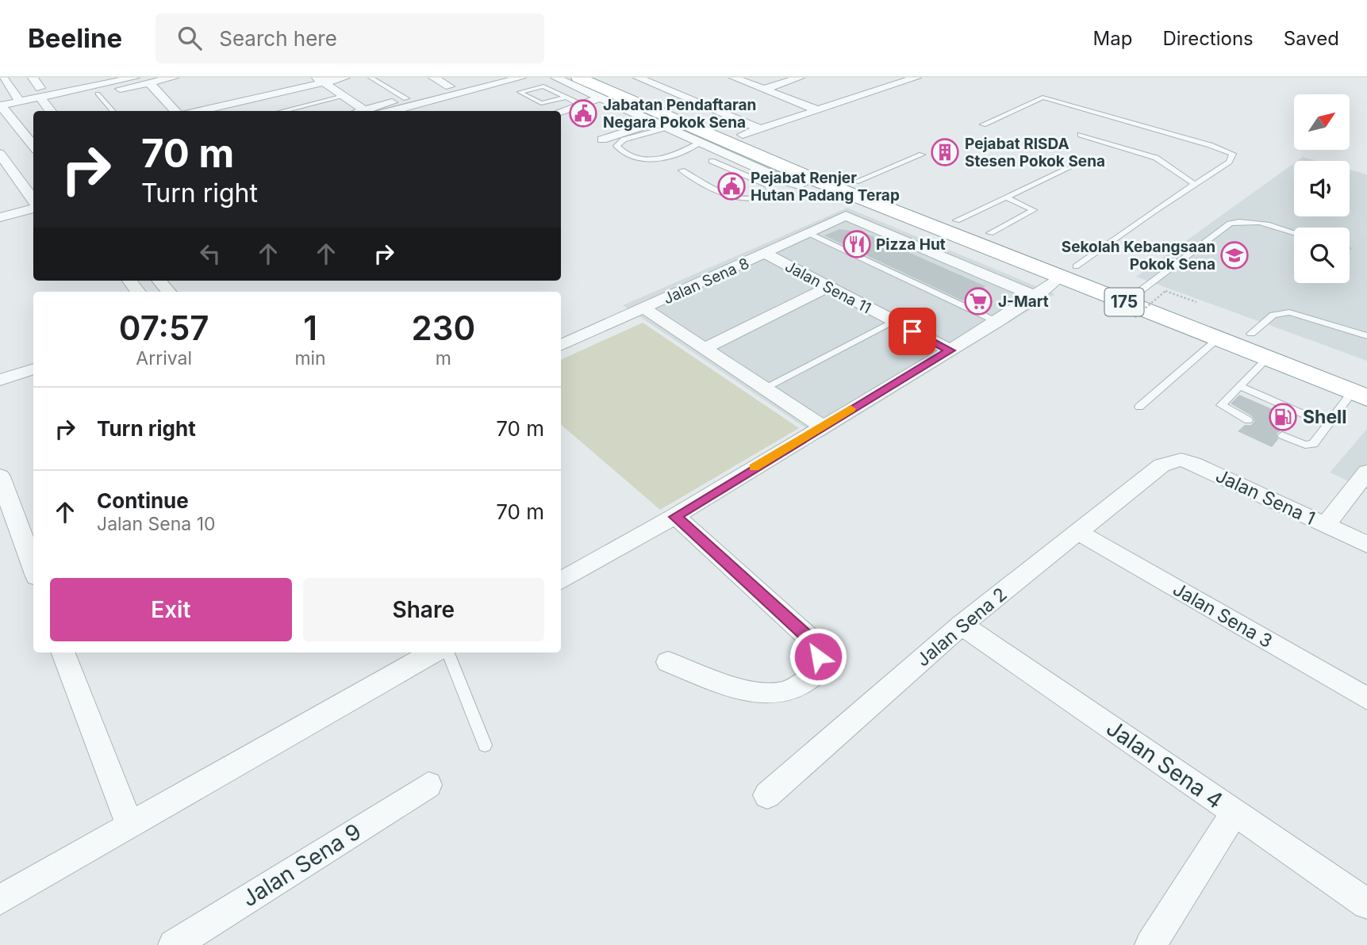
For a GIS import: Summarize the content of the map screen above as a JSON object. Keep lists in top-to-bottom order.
{
  "streets": {
    "highway": ["175"],
    "street": [
      "Jalan Sena 8",
      "Jalan Sena 11",
      "Jalan Sena 1",
      "Jalan Sena 3",
      "Jalan Sena 2",
      "Jalan Sena 4",
      "Jalan Sena 9"
    ]
  },
  "crossings": [
    ["Jalan Sena 8", "Jalan Sena 11"],
    ["Jalan Sena 1", "Jalan Sena 2"],
    ["Jalan Sena 3", "Jalan Sena 2"],
    ["Jalan Sena 2", "Jalan Sena 4"]
  ],
  "places": {
    "public building": ["Jabatan Pendaftaran Negara Pokok Sena", "Pejabat Renjer Hutan Padang Terap"],
    "building": ["Pejabat RISDA Stesen Pokok Sena"],
    "restaurant": ["Pizza Hut"],
    "school or university": ["Sekolah Kebangsaan Pokok Sena"],
    "supermarket": ["J-Mart"],
    "fuel station": ["Shell"]
  },
  "north": "top right",
  "page": {
    "header": "Beeline",
    "search": "Search here",
    "nav": ["Map", "Directions", "Saved"],
    "turn": ["70 m", "Turn right"],
    "eta": [
      "07:57",
      "Arrival",
      "1",
      "min",
      "230",
      "m"
    ],
    "list": [
      {
        "name": "Turn right",
        "value": "70 m"
      },
      {
        "name": "Continue",
        "note": "Jalan Sena 10",
        "value": "70 m"
      }
    ],
    "buttons": ["Exit", "Share"]
  }
}
